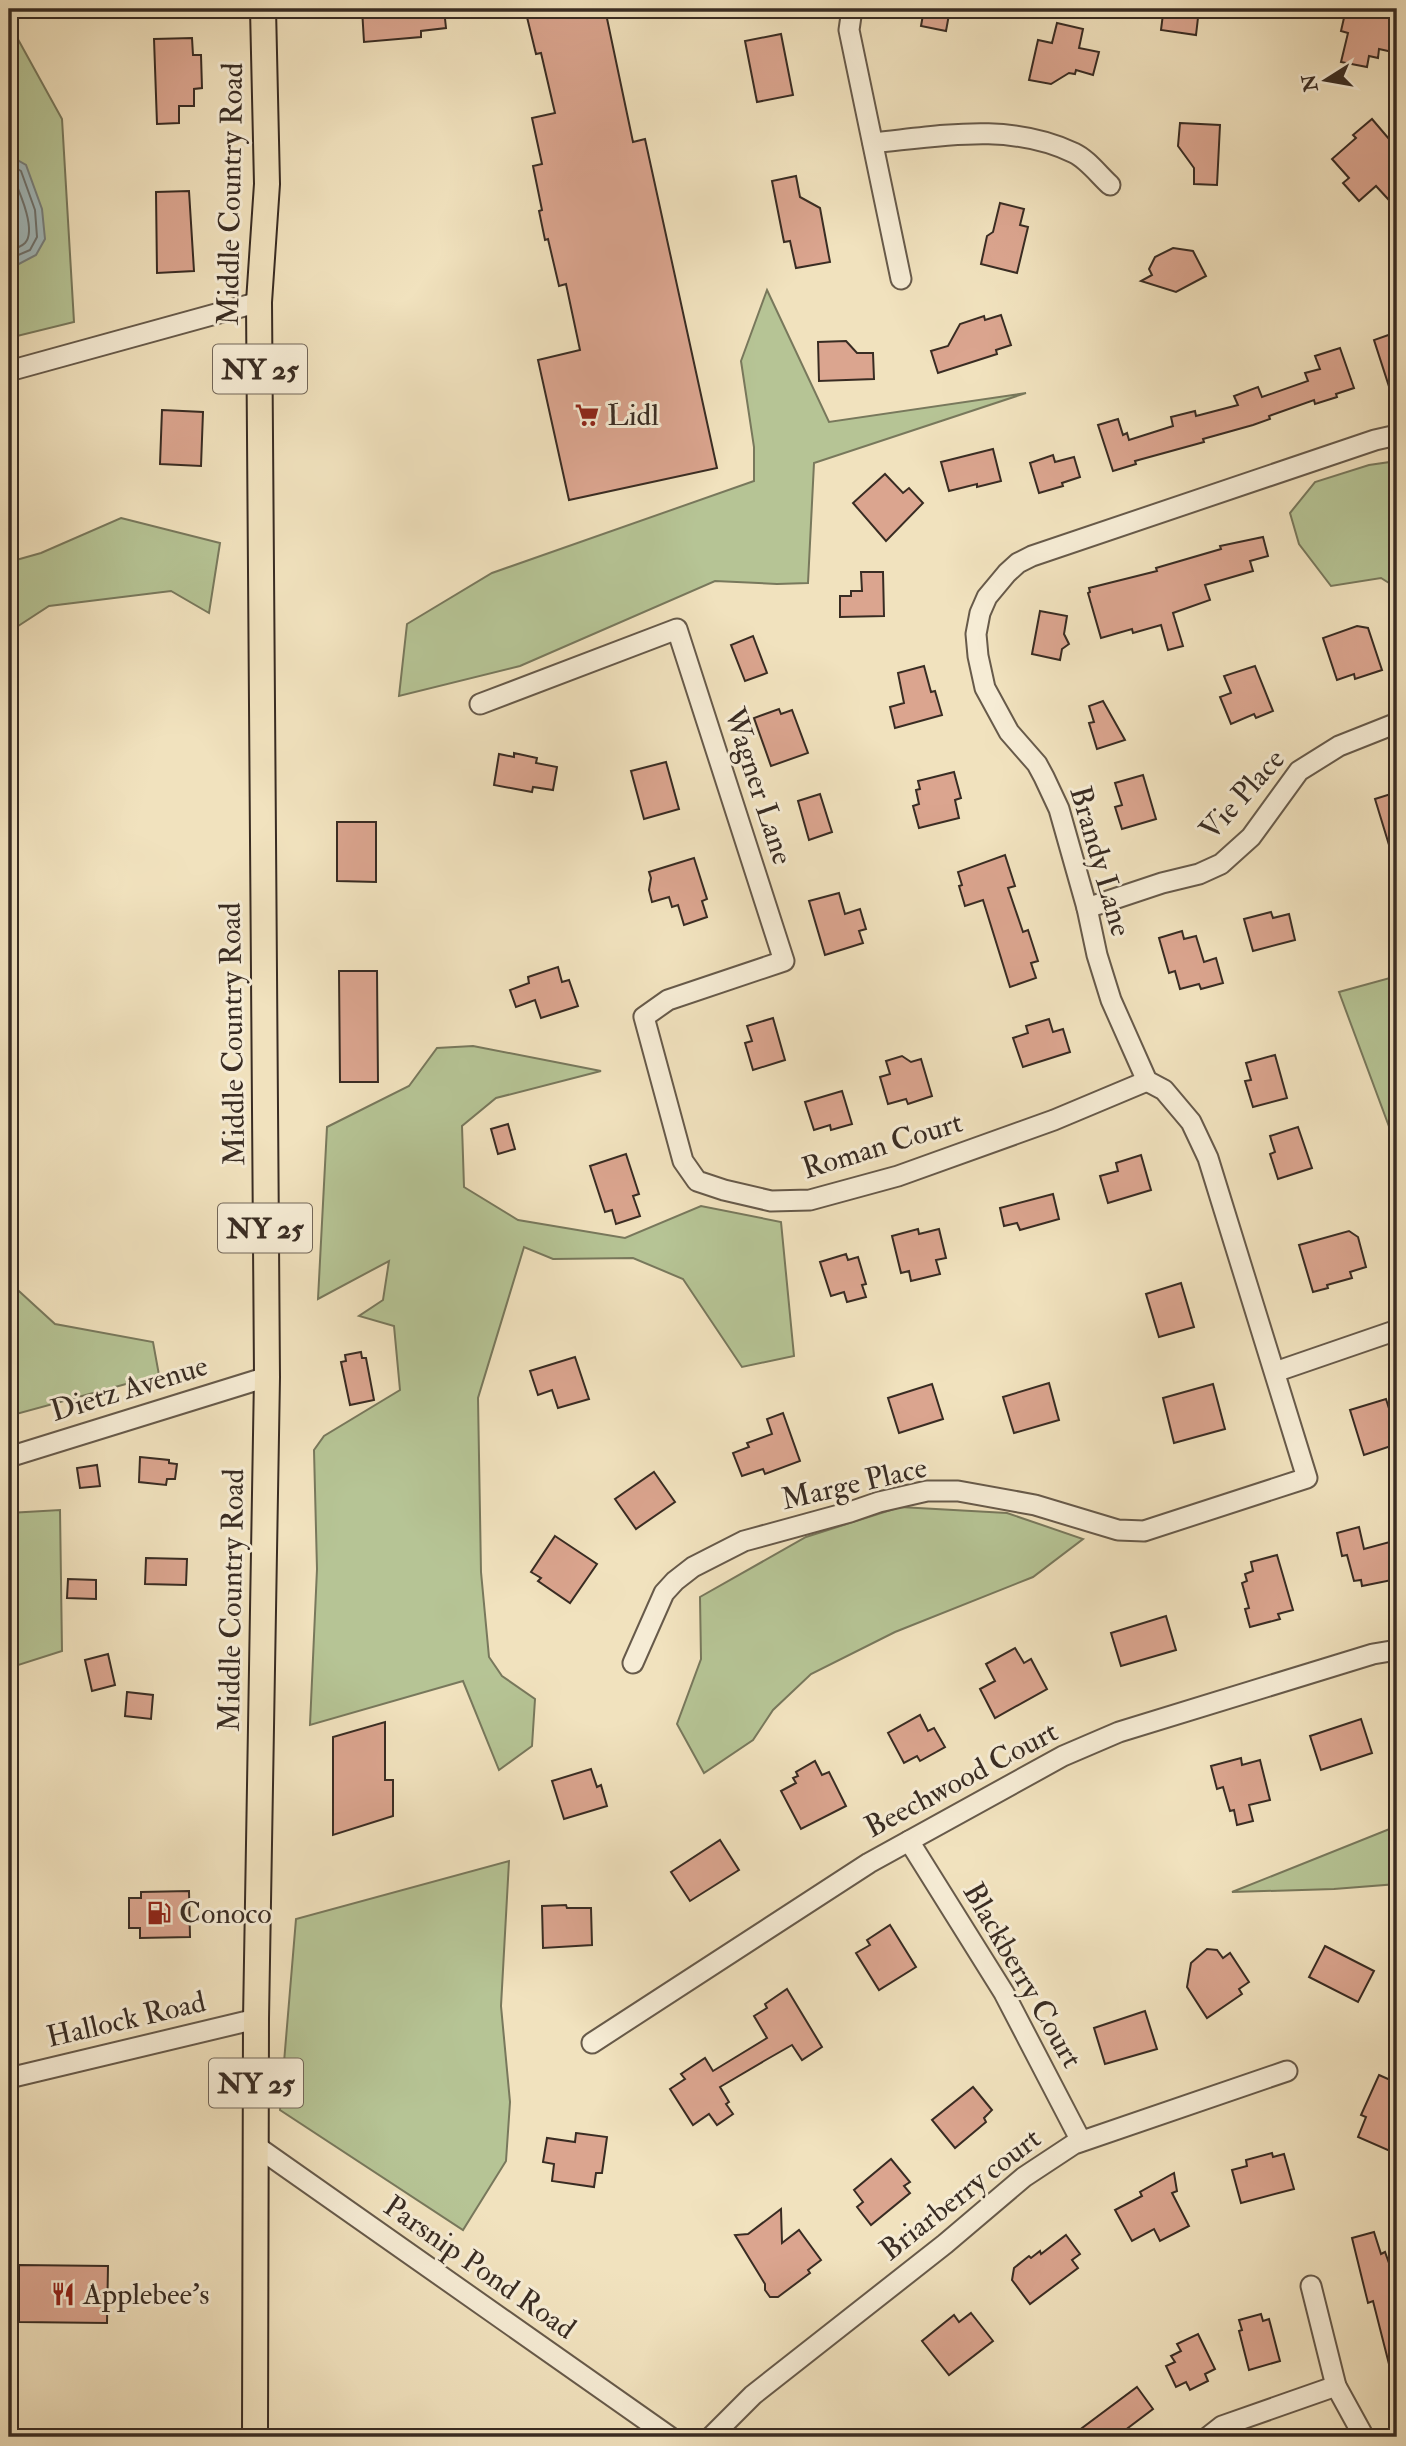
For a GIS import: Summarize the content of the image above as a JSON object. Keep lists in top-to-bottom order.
{
  "streets": {
    "main road": ["Middle Country Road", "NY 25"],
    "street": [
      "Wagner Lane",
      "Vie Place",
      "Brandy Lane",
      "Roman Court",
      "Dietz Avenue",
      "Marge Place",
      "Beechwood Court",
      "Blackberry Court",
      "Hallock Road",
      "Briarberry court",
      "Parsnip Pond Road"
    ]
  },
  "crossings": [
    ["Middle Country Road", "Dietz Avenue"],
    ["Middle Country Road", "Hallock Road"],
    ["Middle Country Road", "Parsnip Pond Road"],
    ["Wagner Lane", "Roman Court"],
    ["Vie Place", "Brandy Lane"],
    ["Brandy Lane", "Roman Court"],
    ["Brandy Lane", "Marge Place"],
    ["Beechwood Court", "Blackberry Court"],
    ["Blackberry Court", "Briarberry court"]
  ],
  "places": {
    "supermarket": ["Lidl"],
    "fuel station": ["Conoco"],
    "restaurant": ["Applebee's"]
  },
  "north": "left"
}
